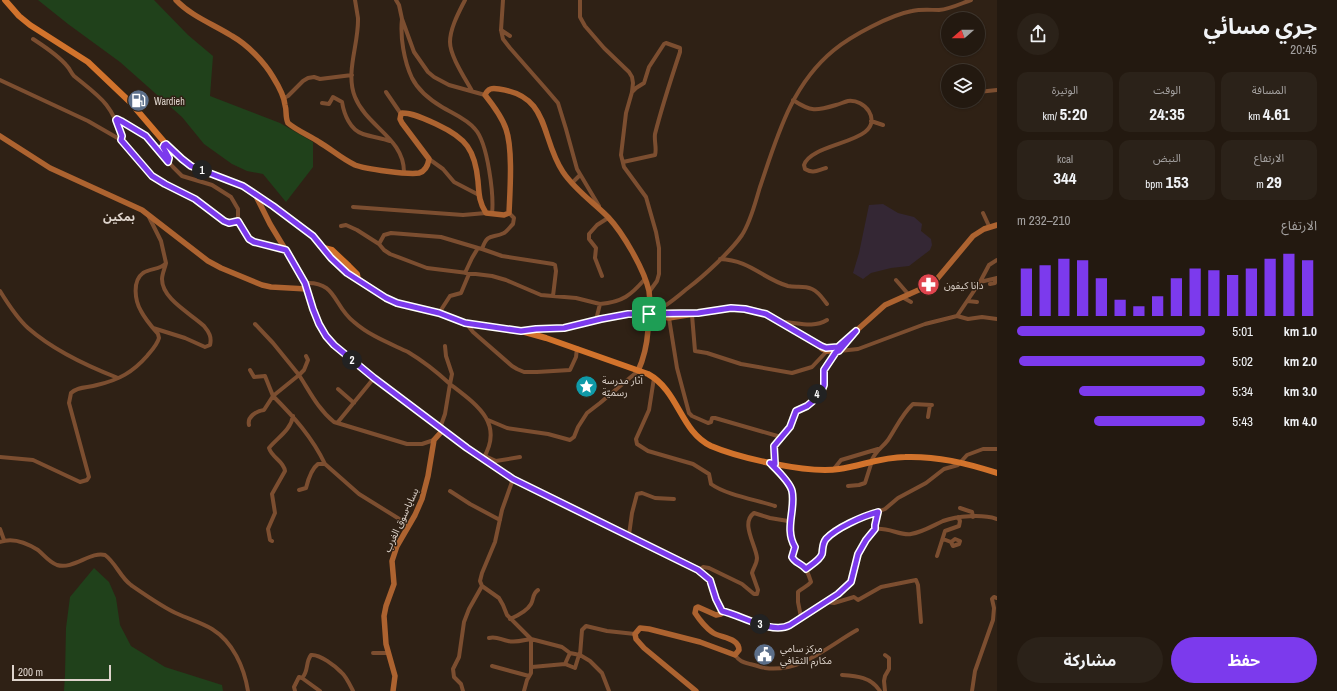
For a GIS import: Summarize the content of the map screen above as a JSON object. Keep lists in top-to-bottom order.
{
  "streets": {
    "street": ["بسايا-سوق الغرب"]
  },
  "districts": ["بمكين"],
  "places": {
    "fuel station": ["Wardieh"],
    "pharmacy": ["دانا كيفون"],
    "place": ["آثار مدرسة رسميّة"],
    "public building": ["مركز سامي مكارم الثقافي"]
  },
  "scale_bar": "200 m",
  "north": "left",
  "page": {
    "heading": ["جري مسائي", "20:45"],
    "stats": [
      ["المسافة", "4.61 km"],
      ["الوقت", "24:35"],
      ["الوتيرة", "5:20 /km"],
      ["الارتفاع", "29 m"],
      ["النبض", "153 bpm"],
      ["kcal", "344"]
    ],
    "pins": [
      "1",
      "2",
      "4",
      "3"
    ],
    "chart": ["الارتفاع", "210–232 m"],
    "list": [
      {
        "name": "1.0 km",
        "note": "5:01"
      },
      {
        "name": "2.0 km",
        "note": "5:02"
      },
      {
        "name": "3.0 km",
        "note": "5:34"
      },
      {
        "name": "4.0 km",
        "note": "5:43"
      }
    ],
    "buttons": ["حفظ", "مشاركة"],
    "scale": "200 m"
  }
}
